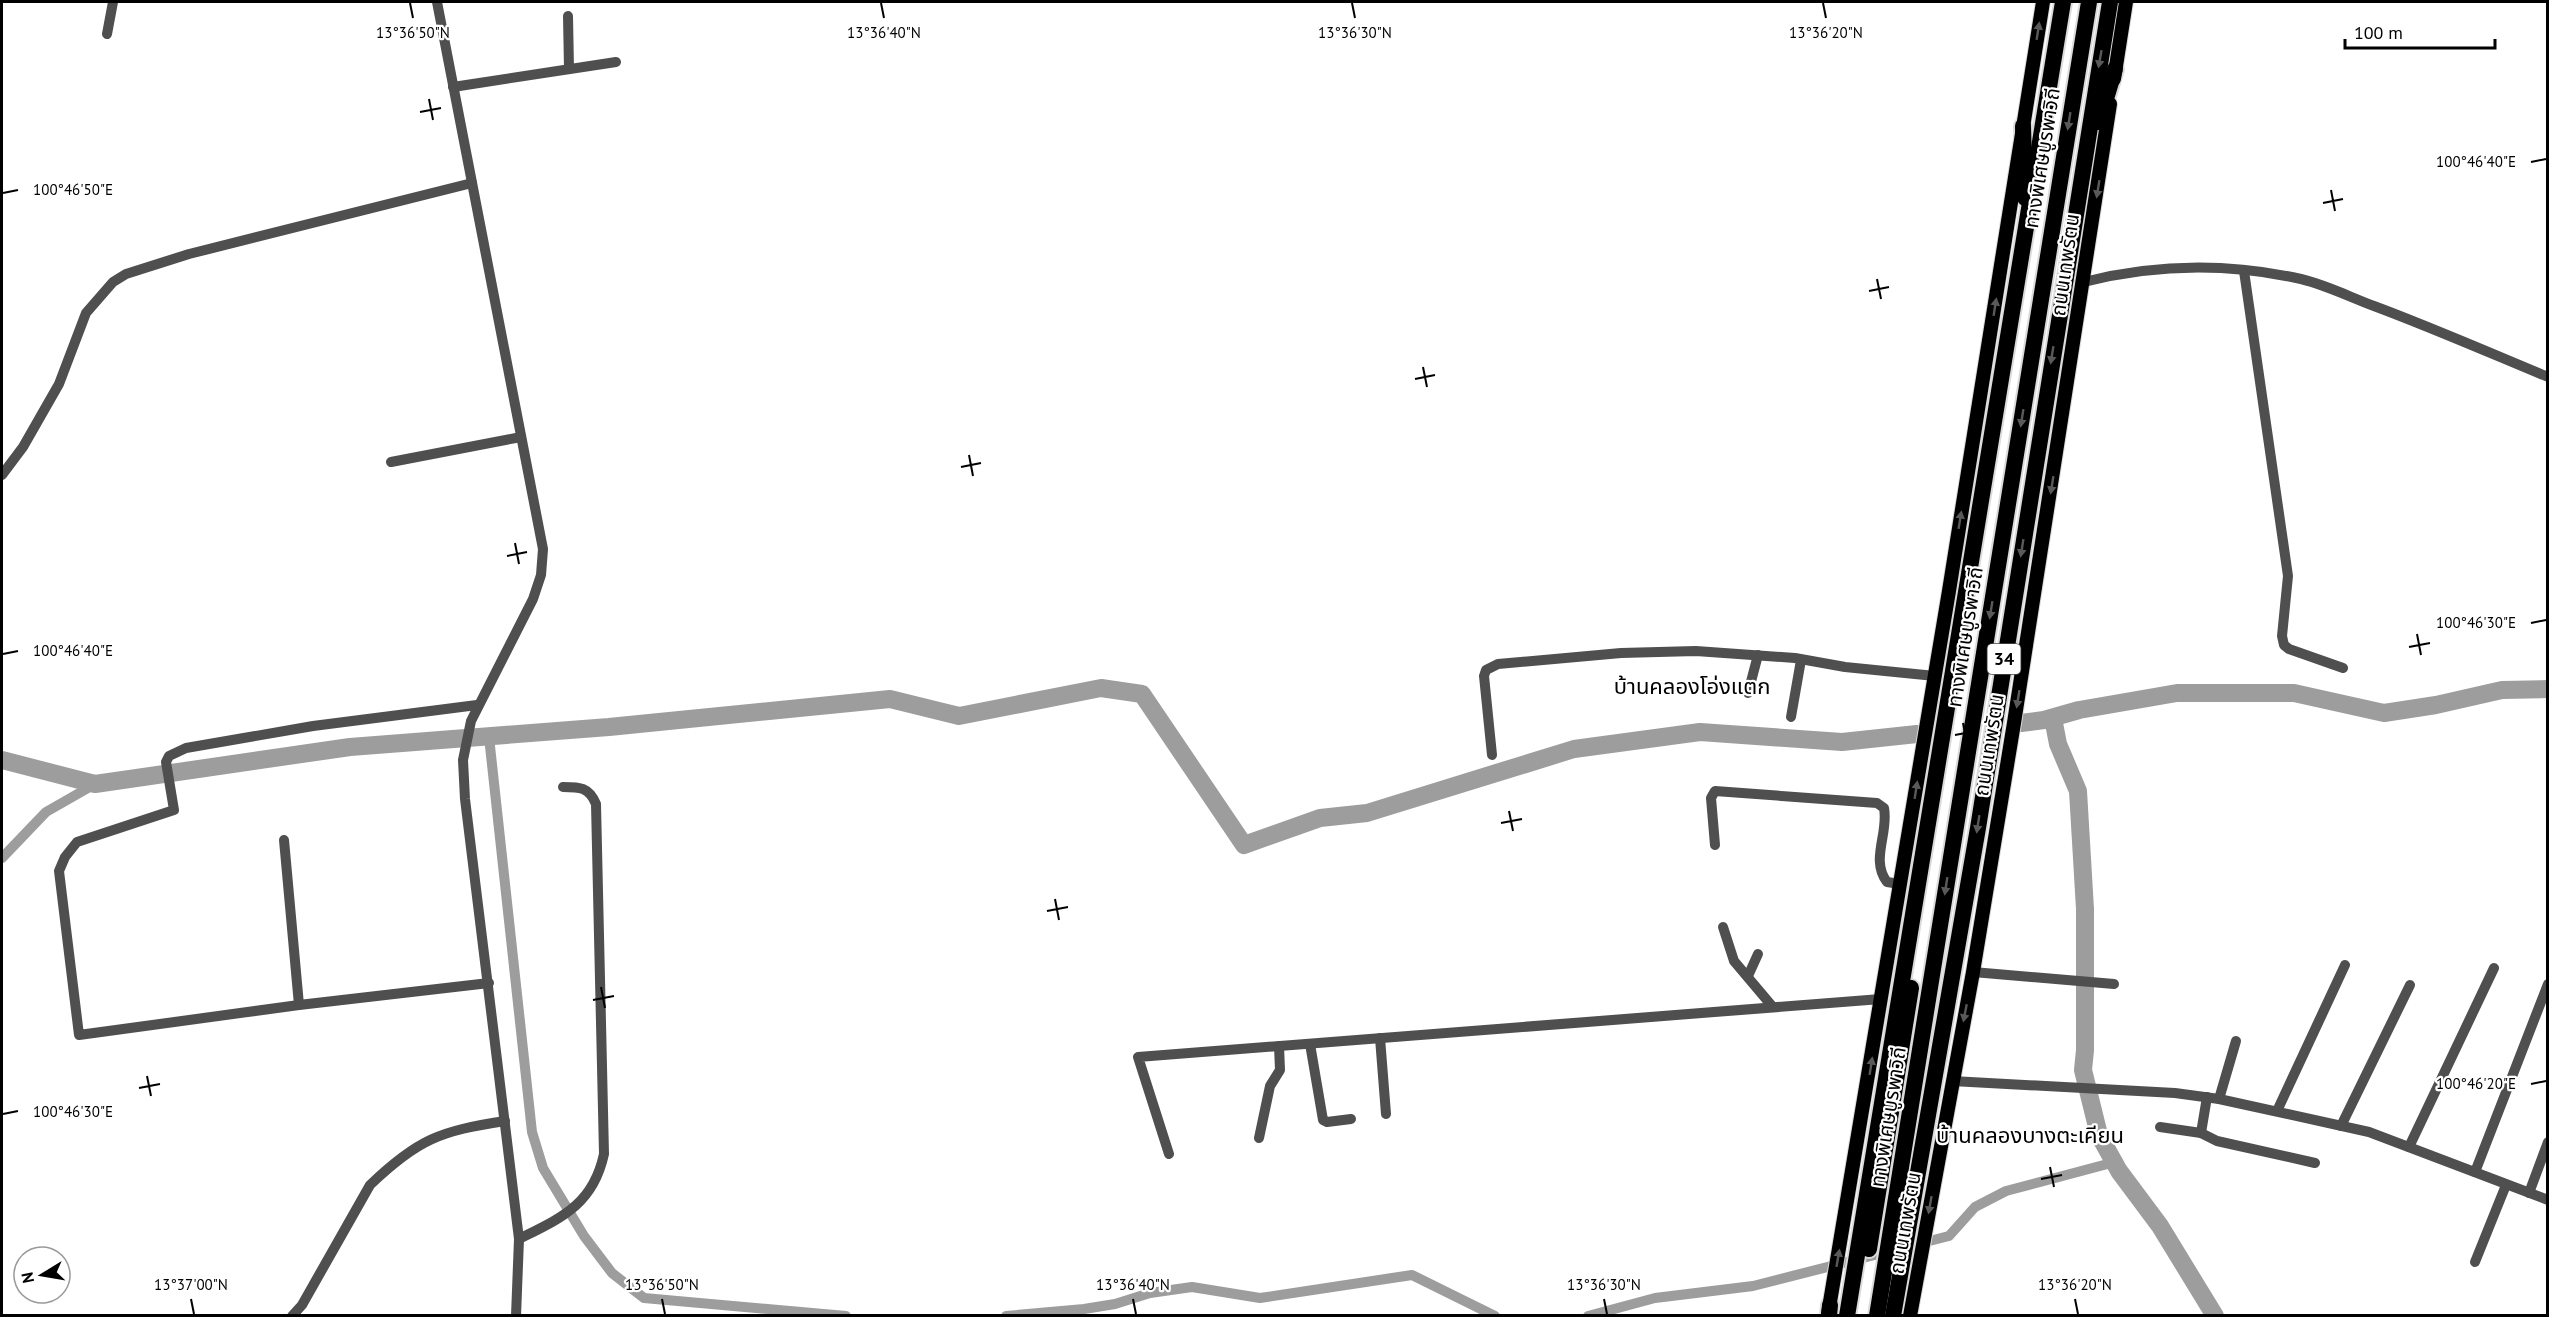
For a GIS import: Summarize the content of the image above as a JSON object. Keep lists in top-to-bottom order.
{
  "streets": {
    "highway": ["ทางพิเศษบูรพาวิถี", "ถนนเทพรัตน", "34"]
  },
  "districts": ["บ้านคลองโอ่งแตก", "บ้านคลองบางตะเคียน"],
  "scale_bar": "100 m",
  "north": "left",
  "coordinates": [
    "13°36'50\"N",
    "13°36'40\"N",
    "13°36'30\"N",
    "13°36'20\"N",
    "100°46'40\"E",
    "100°46'50\"E",
    "100°46'30\"E",
    "100°46'20\"E",
    "13°37'00\"N"
  ]
}
